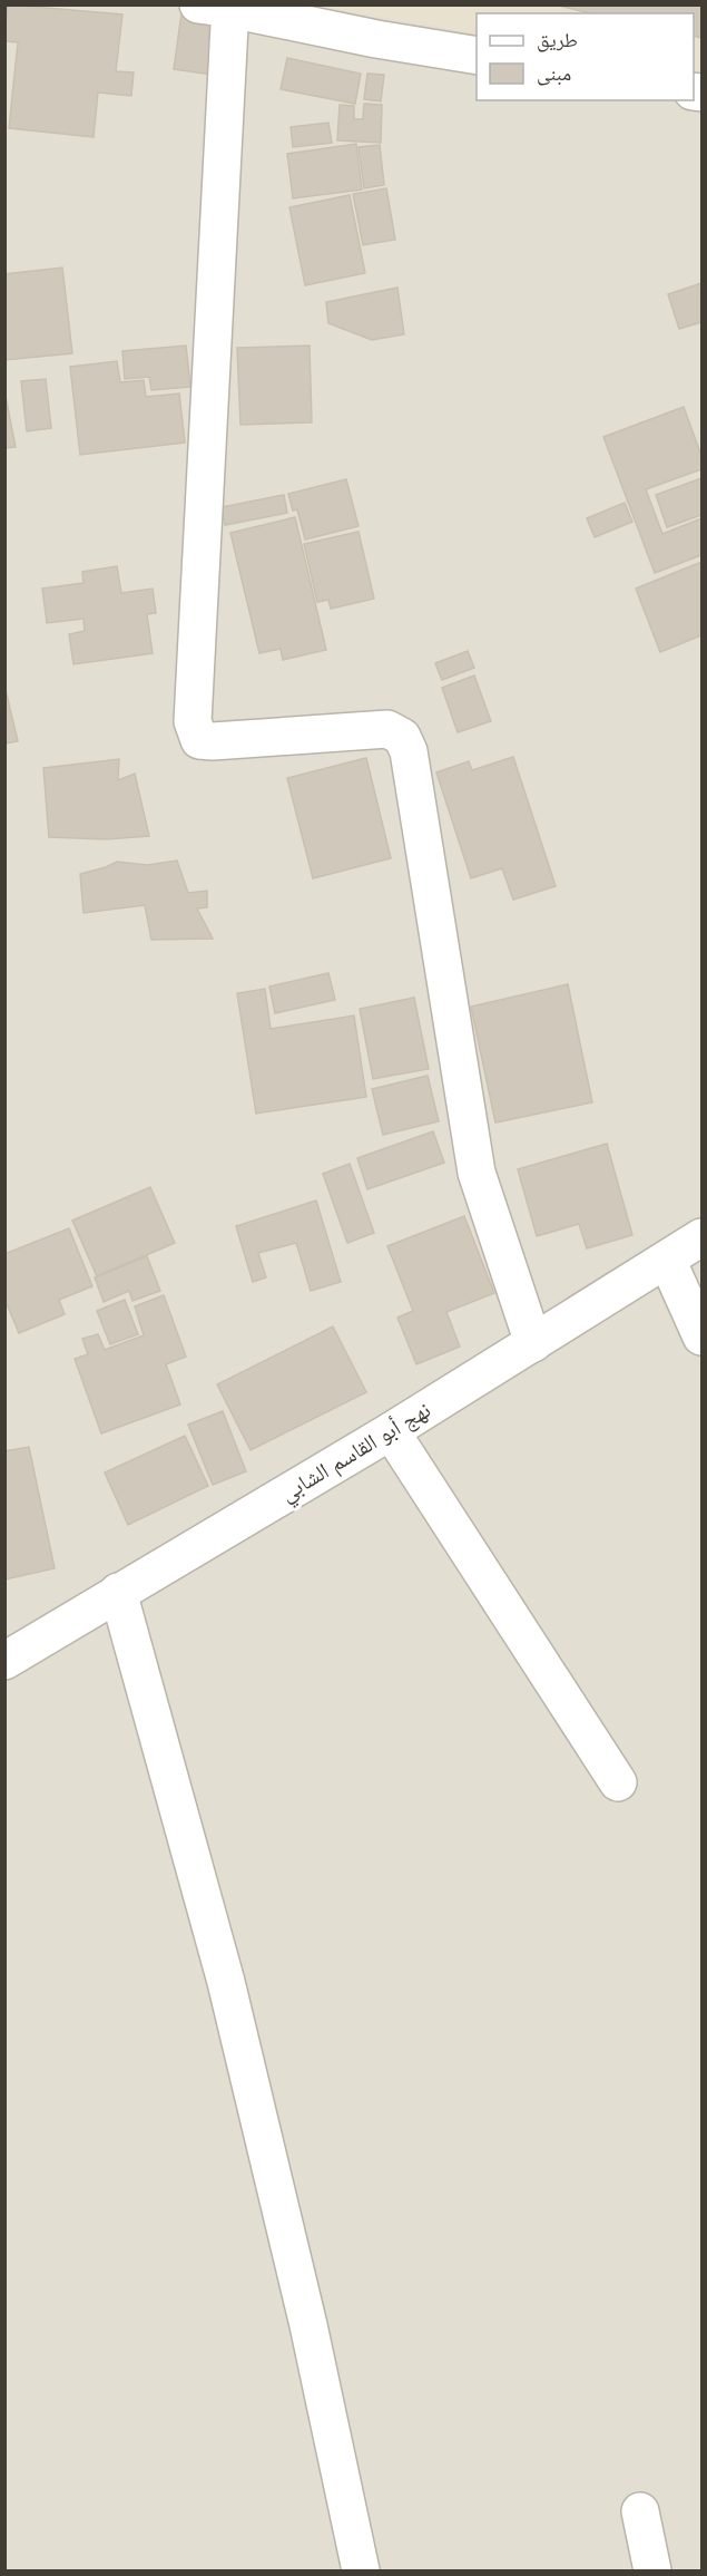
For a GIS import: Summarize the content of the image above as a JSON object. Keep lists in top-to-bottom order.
{
  "streets": {
    "street": ["نهج أبو القاسم الشابي"]
  },
  "legend": ["طريق", "مبنى"]
}
